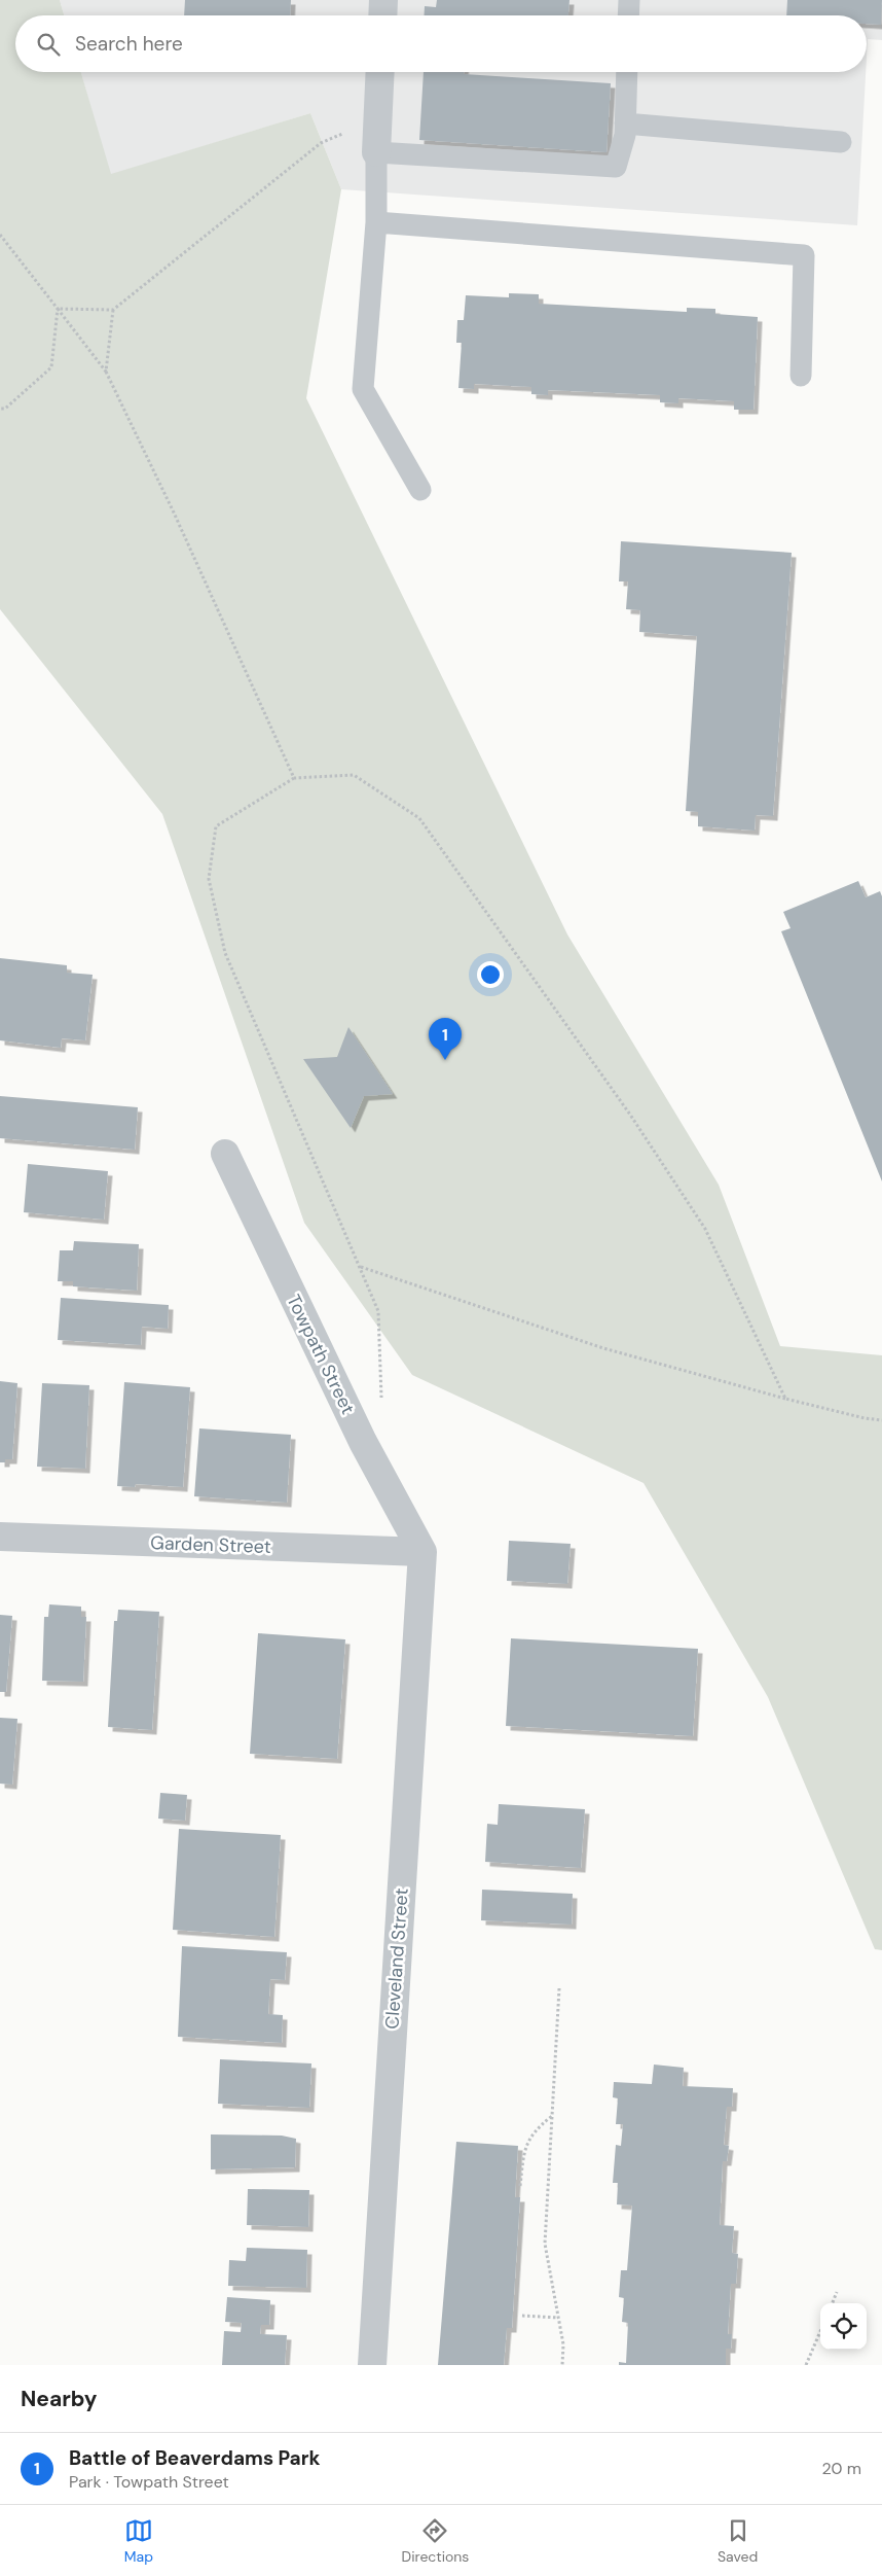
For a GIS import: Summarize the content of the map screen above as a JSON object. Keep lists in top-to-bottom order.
{
  "streets": {
    "street": ["Towpath Street", "Garden Street", "Cleveland Street"]
  },
  "crossings": [
    ["Towpath Street", "Garden Street"],
    ["Towpath Street", "Cleveland Street"],
    ["Garden Street", "Cleveland Street"]
  ],
  "page": {
    "search": "Search here",
    "pins": "1",
    "heading": "Nearby",
    "list": [
      {
        "mark": "1",
        "name": "Battle of Beaverdams Park",
        "note": "Park · Towpath Street",
        "value": "20 m"
      }
    ],
    "nav": ["Map", "Directions", "Saved"]
  }
}
